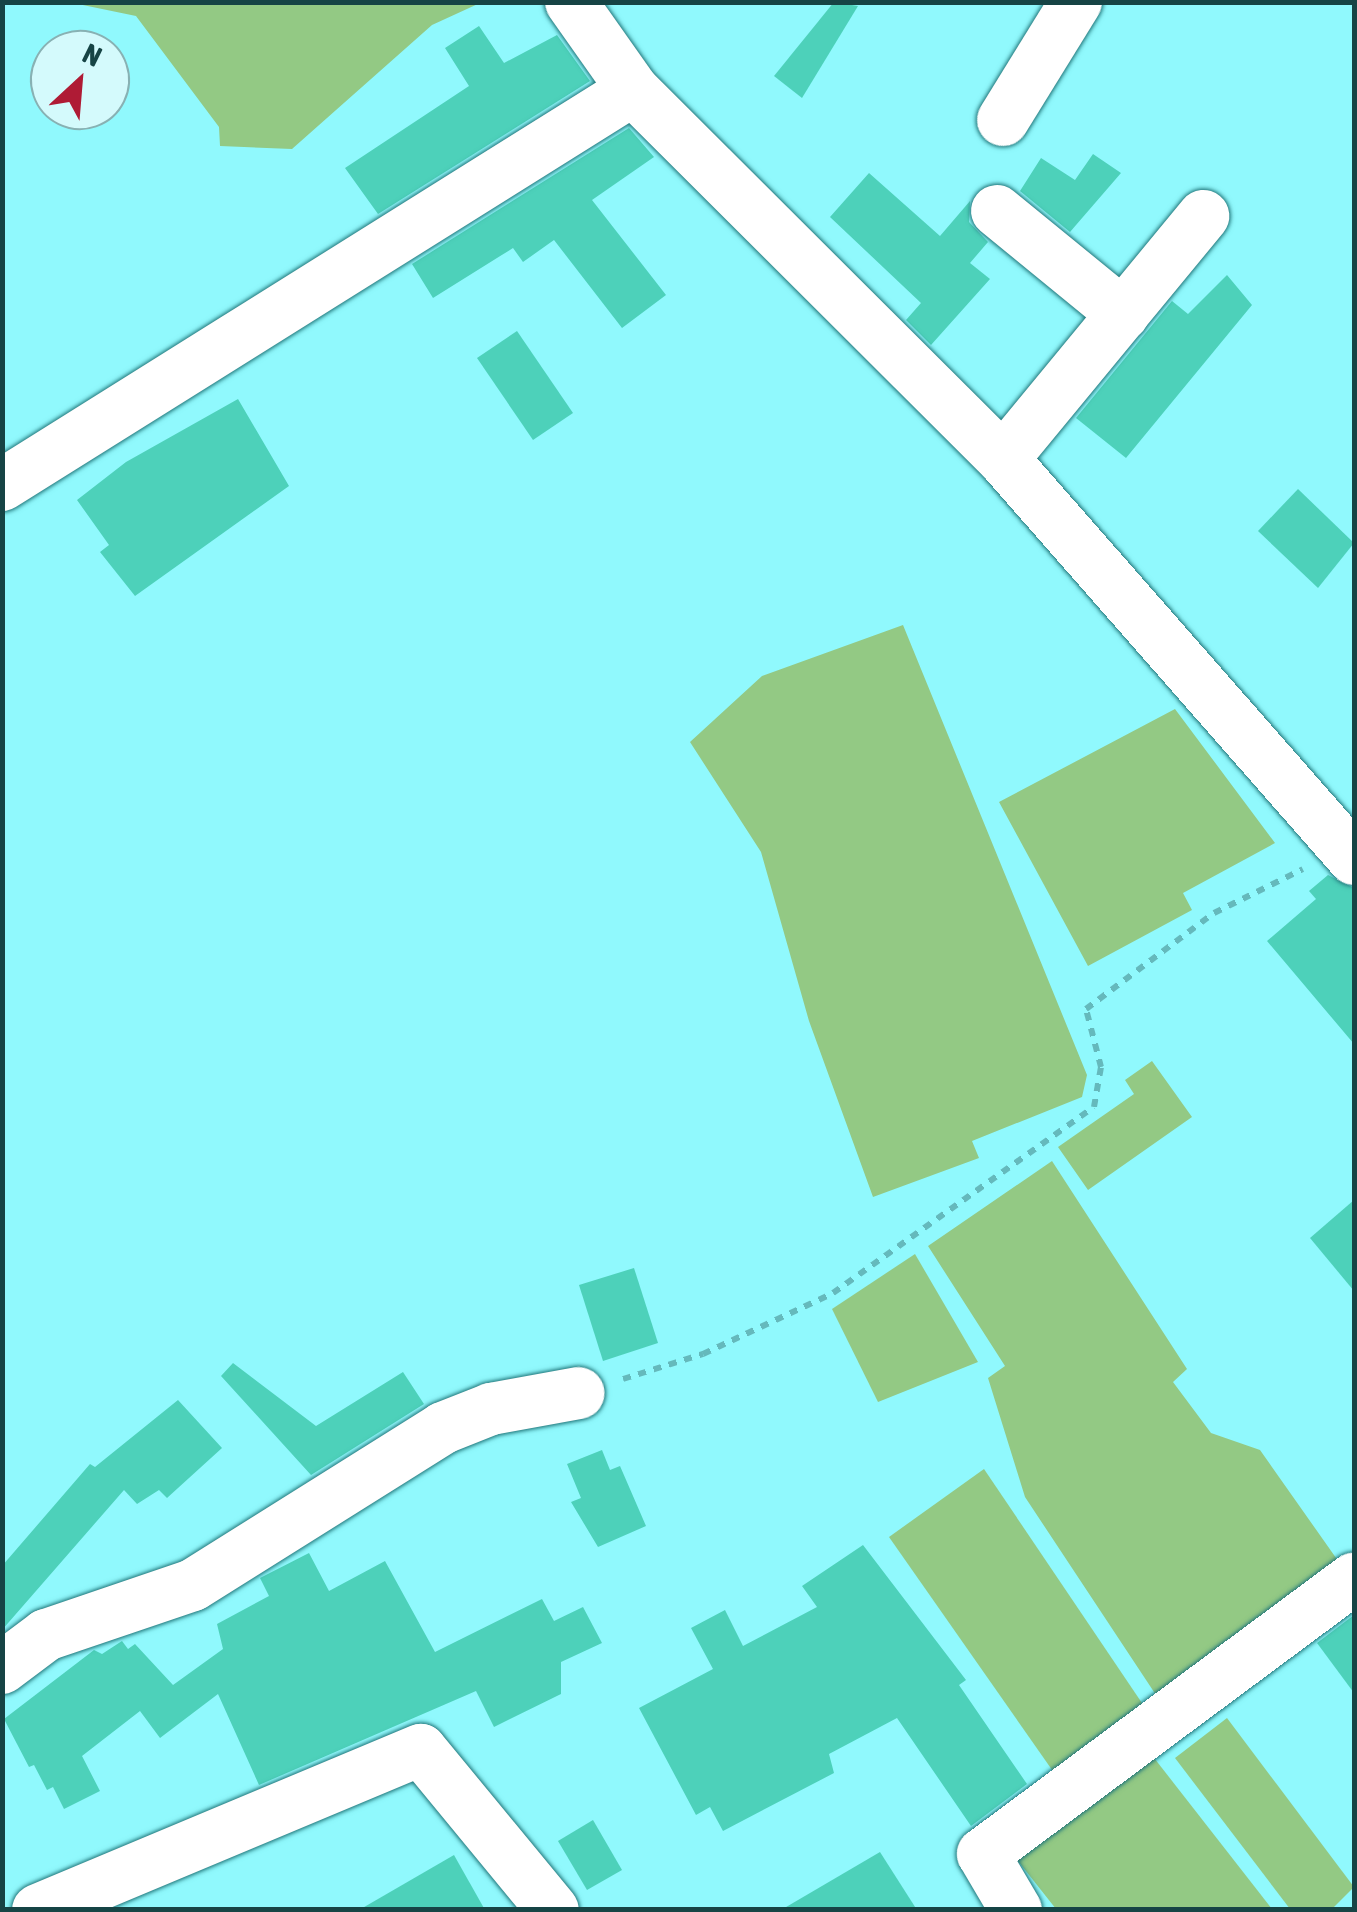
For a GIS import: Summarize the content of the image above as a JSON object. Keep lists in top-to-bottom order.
{
  "north": "top right"
}
